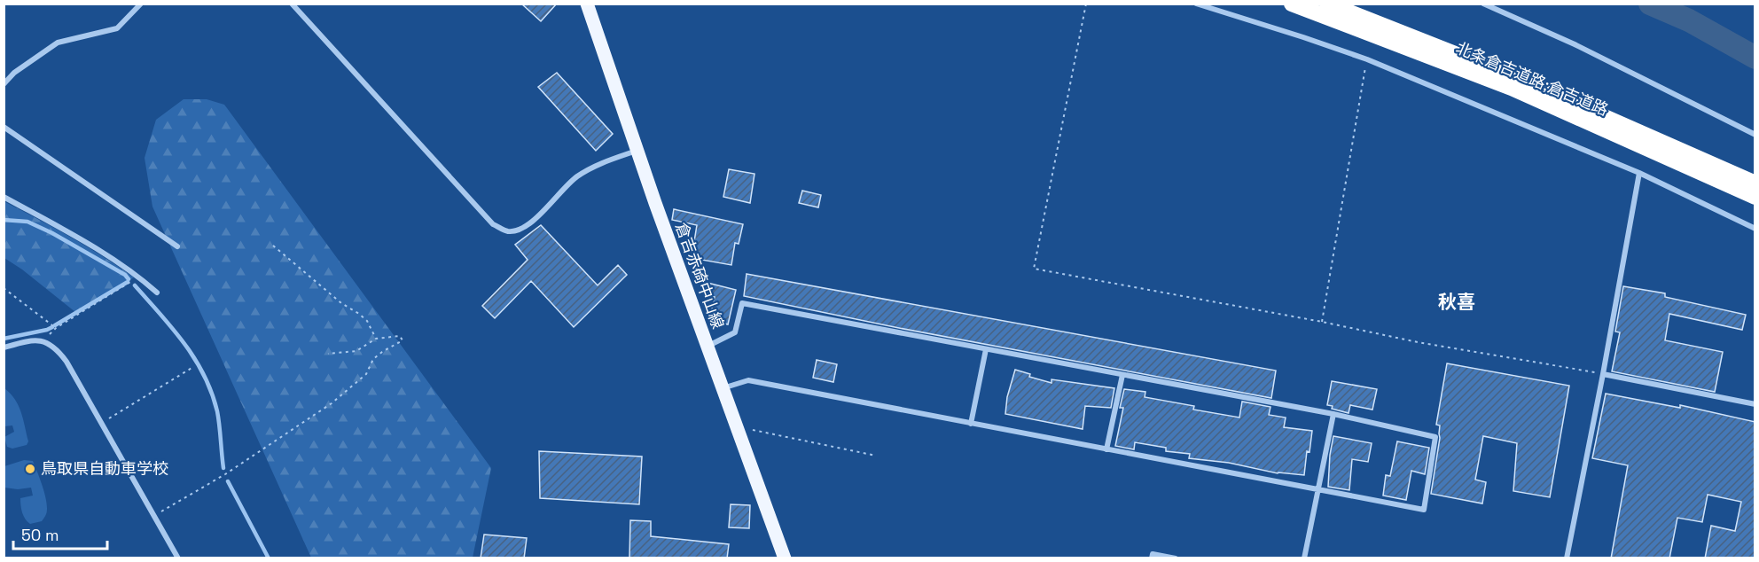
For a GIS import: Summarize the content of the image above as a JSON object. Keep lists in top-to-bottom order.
{
  "streets": {
    "highway": ["北条倉吉道路;倉吉道路"],
    "main road": ["倉吉赤碕中山線"]
  },
  "districts": ["秋喜"],
  "places": ["鳥取県自動車学校"],
  "scale_bar": "50 m"
}
